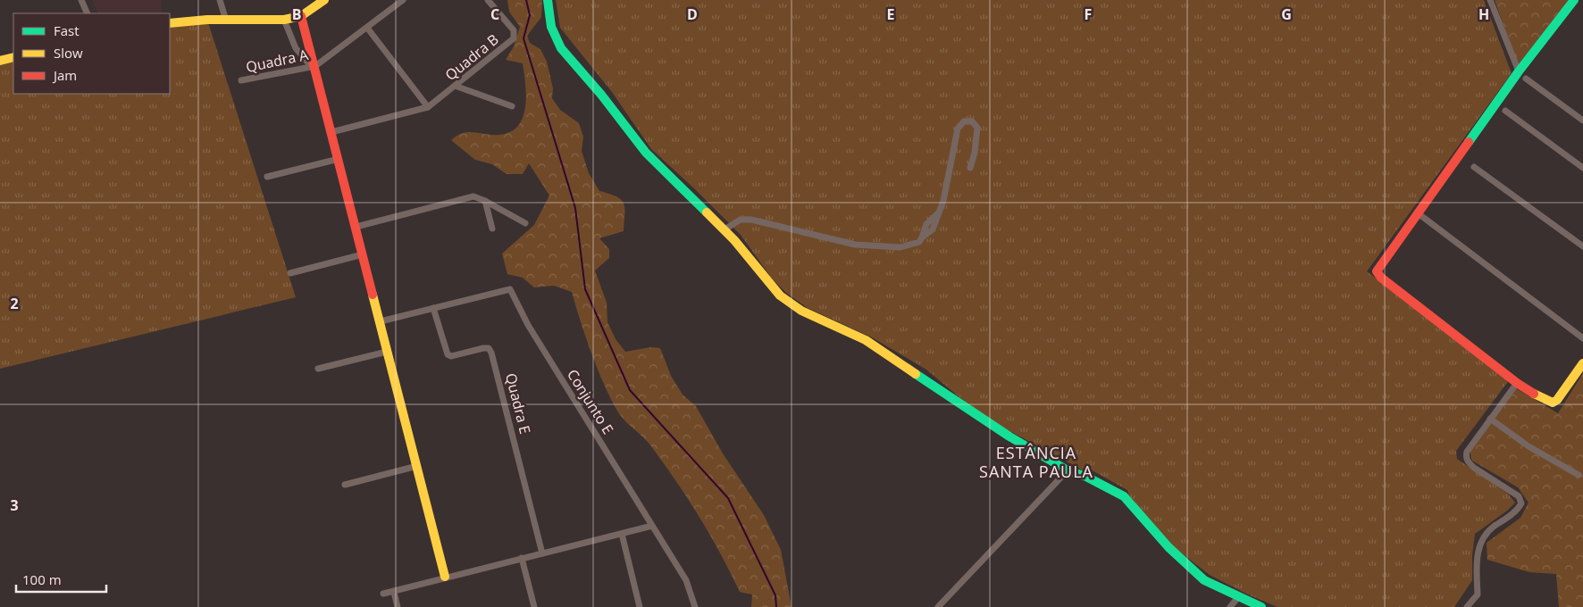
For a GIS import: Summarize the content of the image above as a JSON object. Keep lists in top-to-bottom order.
{
  "streets": {
    "street": [
      "Quadra B",
      "Quadra A",
      "Conjunto E",
      "Quadra E"
    ]
  },
  "crossings": [
    ["Conjunto E", "Quadra E"]
  ],
  "districts": ["ESTÂNCIA SANTA PAULA"],
  "legend": ["Fast", "Slow", "Jam"],
  "scale_bar": "100 m",
  "grid": {
    "columns": [
      "B",
      "C",
      "D",
      "E",
      "F",
      "G",
      "H"
    ],
    "rows": ["2", "3"]
  }
}
